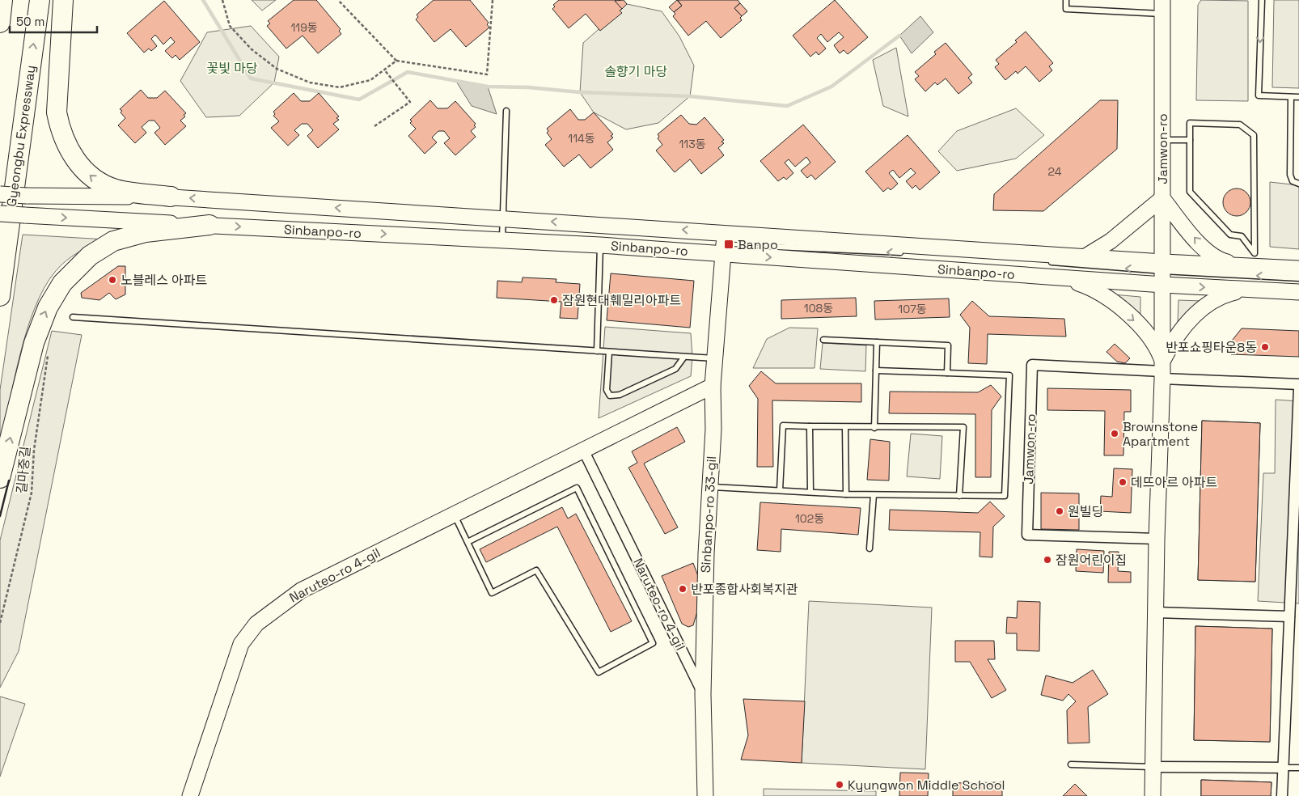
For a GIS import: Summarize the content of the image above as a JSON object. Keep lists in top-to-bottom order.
{
  "streets": {
    "highway": ["Gyeongbu Expressway"],
    "main road": [
      "Jamwon-ro",
      "Sinbanpo-ro",
      "Sinbanpo-ro 33-gil",
      "Naruteo-ro 4-gil"
    ],
    "path": ["길마중길"]
  },
  "crossings": [
    ["Jamwon-ro", "Sinbanpo-ro"],
    ["Sinbanpo-ro", "Sinbanpo-ro 33-gil"],
    ["Sinbanpo-ro 33-gil", "Naruteo-ro 4-gil"]
  ],
  "one_way": ["Gyeongbu Expressway"],
  "parks": ["꽃빛 마당", "솔향기 마당"],
  "places": {
    "transit": ["Banpo"],
    "other": [
      "노블레스 아파트",
      "잠원현대훼밀리아파트",
      "반포쇼핑타운8동",
      "Brownstone Apartment",
      "데뜨아르 아파트",
      "원빌딩",
      "잠원어린이집",
      "반포종합사회복지관",
      "Kyungwon Middle School"
    ]
  },
  "house_numbers": [
    "119동",
    "114동",
    "113동",
    "24",
    "108동",
    "107동",
    "102동"
  ],
  "scale_bar": "50 m"
}
